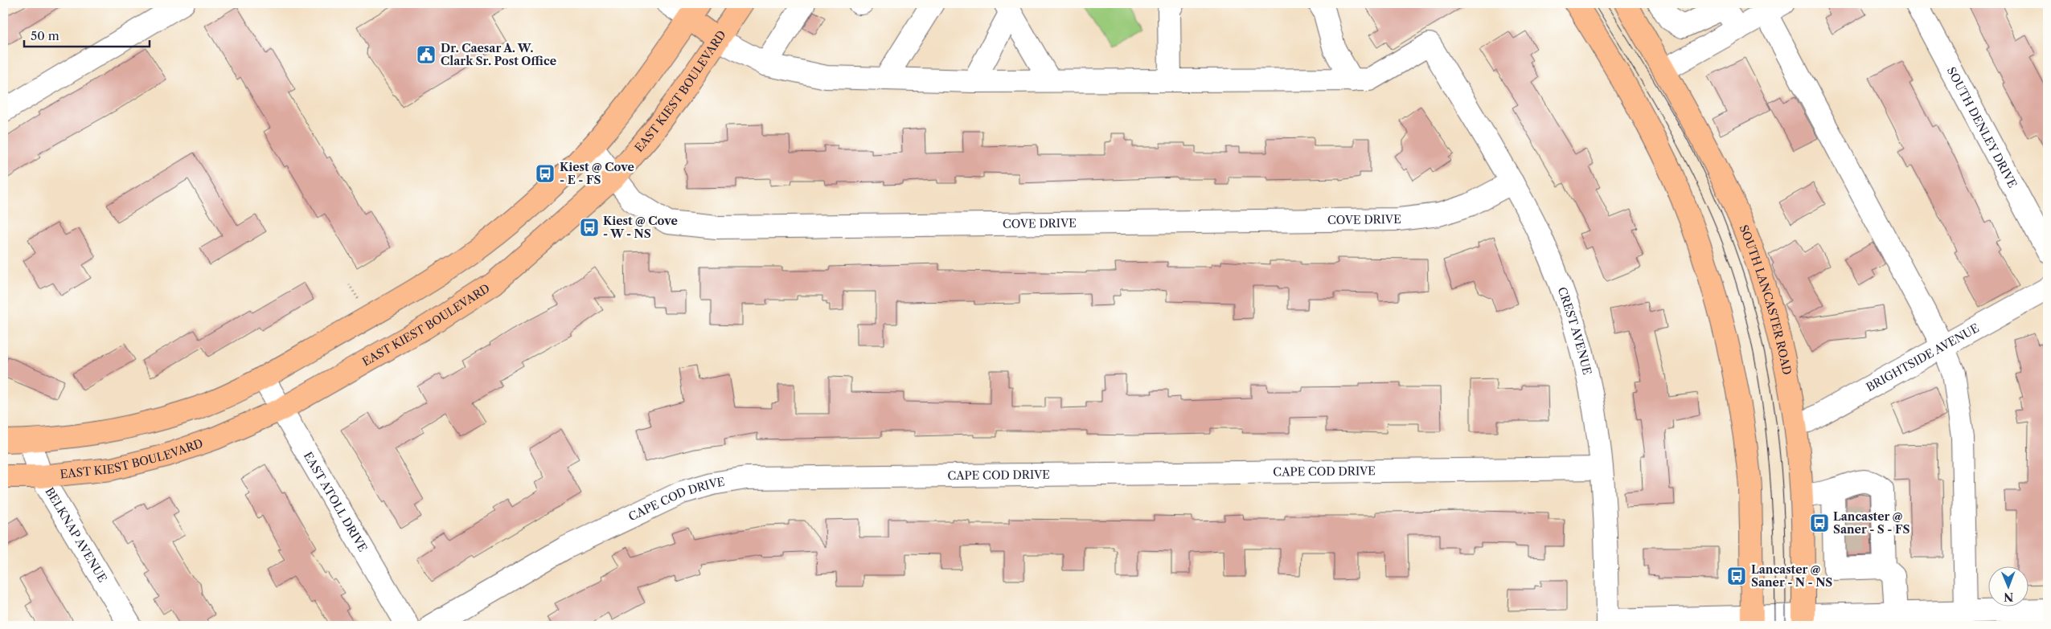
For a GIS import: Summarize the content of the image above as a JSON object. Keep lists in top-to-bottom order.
{
  "streets": {
    "main road": ["EAST KIEST BOULEVARD", "SOUTH LANCASTER ROAD"],
    "street": [
      "SOUTH DENLEY DRIVE",
      "COVE DRIVE",
      "CREST AVENUE",
      "BRIGHTSIDE AVENUE",
      "CAPE COD DRIVE",
      "EAST ATOLL DRIVE",
      "BELKNAP AVENUE"
    ]
  },
  "crossings": [
    ["EAST KIEST BOULEVARD", "COVE DRIVE"],
    ["EAST KIEST BOULEVARD", "EAST ATOLL DRIVE"],
    ["EAST KIEST BOULEVARD", "BELKNAP AVENUE"],
    ["COVE DRIVE", "CREST AVENUE"],
    ["SOUTH LANCASTER ROAD", "BRIGHTSIDE AVENUE"],
    ["CREST AVENUE", "CAPE COD DRIVE"]
  ],
  "places": {
    "public building": ["Dr. Caesar A. W. Clark Sr. Post Office"],
    "bus stop": [
      "Kiest @ Cove - E - FS",
      "Kiest @ Cove - W - NS",
      "Lancaster @ Saner - S - FS",
      "Lancaster @ Saner - N - NS"
    ]
  },
  "scale_bar": "50 m",
  "north": "bottom"
}
